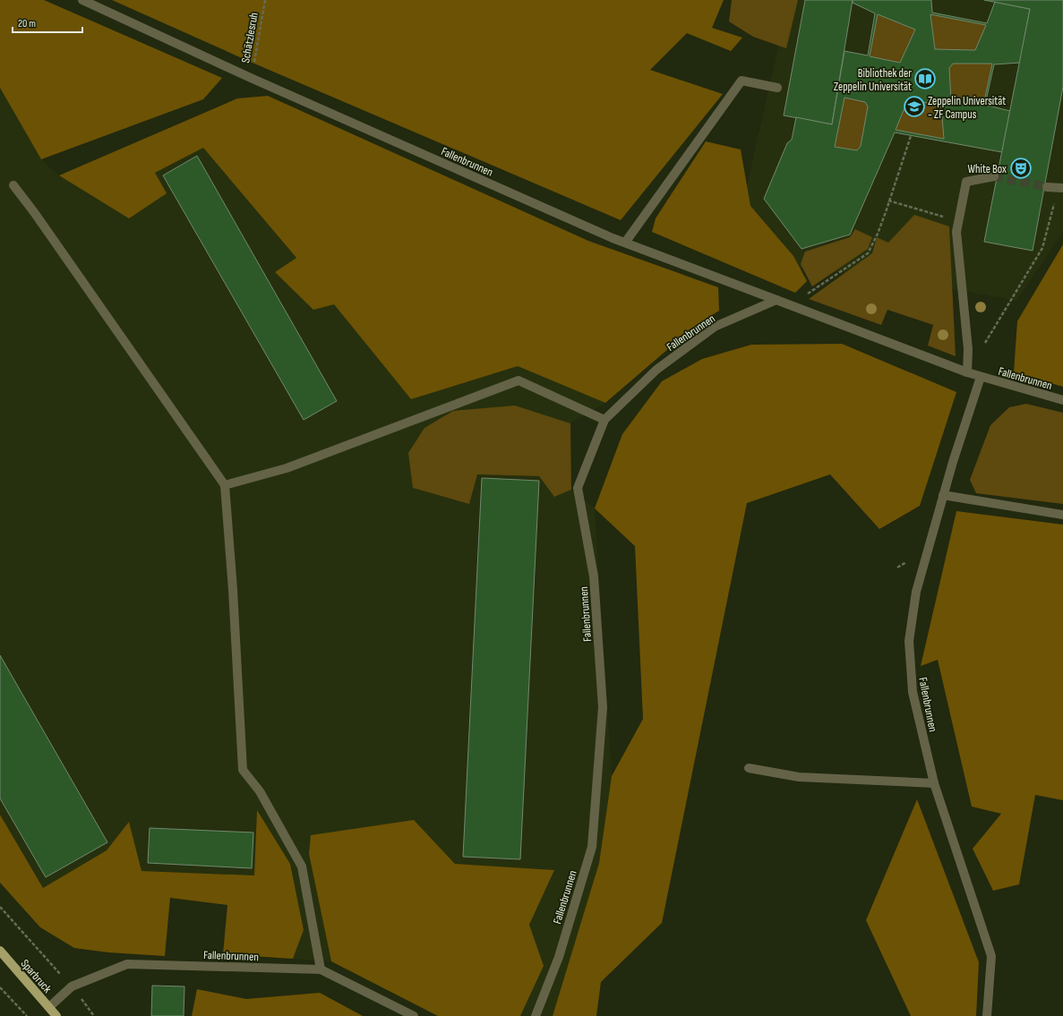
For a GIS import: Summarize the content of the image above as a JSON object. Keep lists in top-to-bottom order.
{
  "streets": {
    "main road": ["Sparbruck"],
    "street": ["Fallenbrunnen"],
    "path": ["Schätzlesruh"]
  },
  "crossings": [
    ["Schätzlesruh", "Fallenbrunnen"],
    ["Fallenbrunnen", "Sparbruck"]
  ],
  "places": {
    "library": ["Bibliothek der Zeppelin Universität"],
    "school or university": ["Zeppelin Universität - ZF Campus"],
    "theatre": ["White Box"]
  },
  "scale_bar": "20 m"
}
